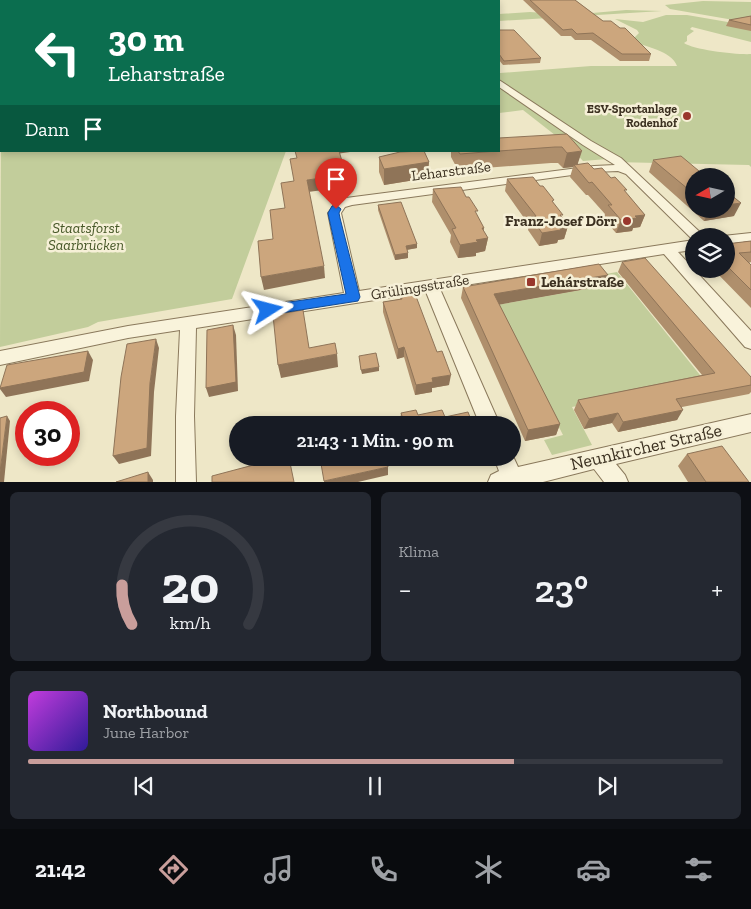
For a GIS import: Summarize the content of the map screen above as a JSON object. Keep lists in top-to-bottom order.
{
  "streets": {
    "street": ["Leharstraße", "Grülingsstraße", "Neunkircher Straße"]
  },
  "crossings": [
    ["Leharstraße", "Grülingsstraße"]
  ],
  "parks": ["Staatsforst Saarbrücken"],
  "places": {
    "other": ["ESV-Sportanlage Rodenhof", "Franz-Josef Dörr"],
    "transit": ["Lehárstraße"]
  },
  "north": "left",
  "page": {
    "turn": ["30 m", "Leharstraße"],
    "then": "Dann",
    "limit": "30",
    "trip": "21:43 · 1 Min. · 90 m",
    "tile": "Klima",
    "heat": ["−", "23°", "+"],
    "song": ["Northbound", "June Harbor"],
    "tabs": "21:42",
    "gauge": ["20", "km/h"]
  }
}
